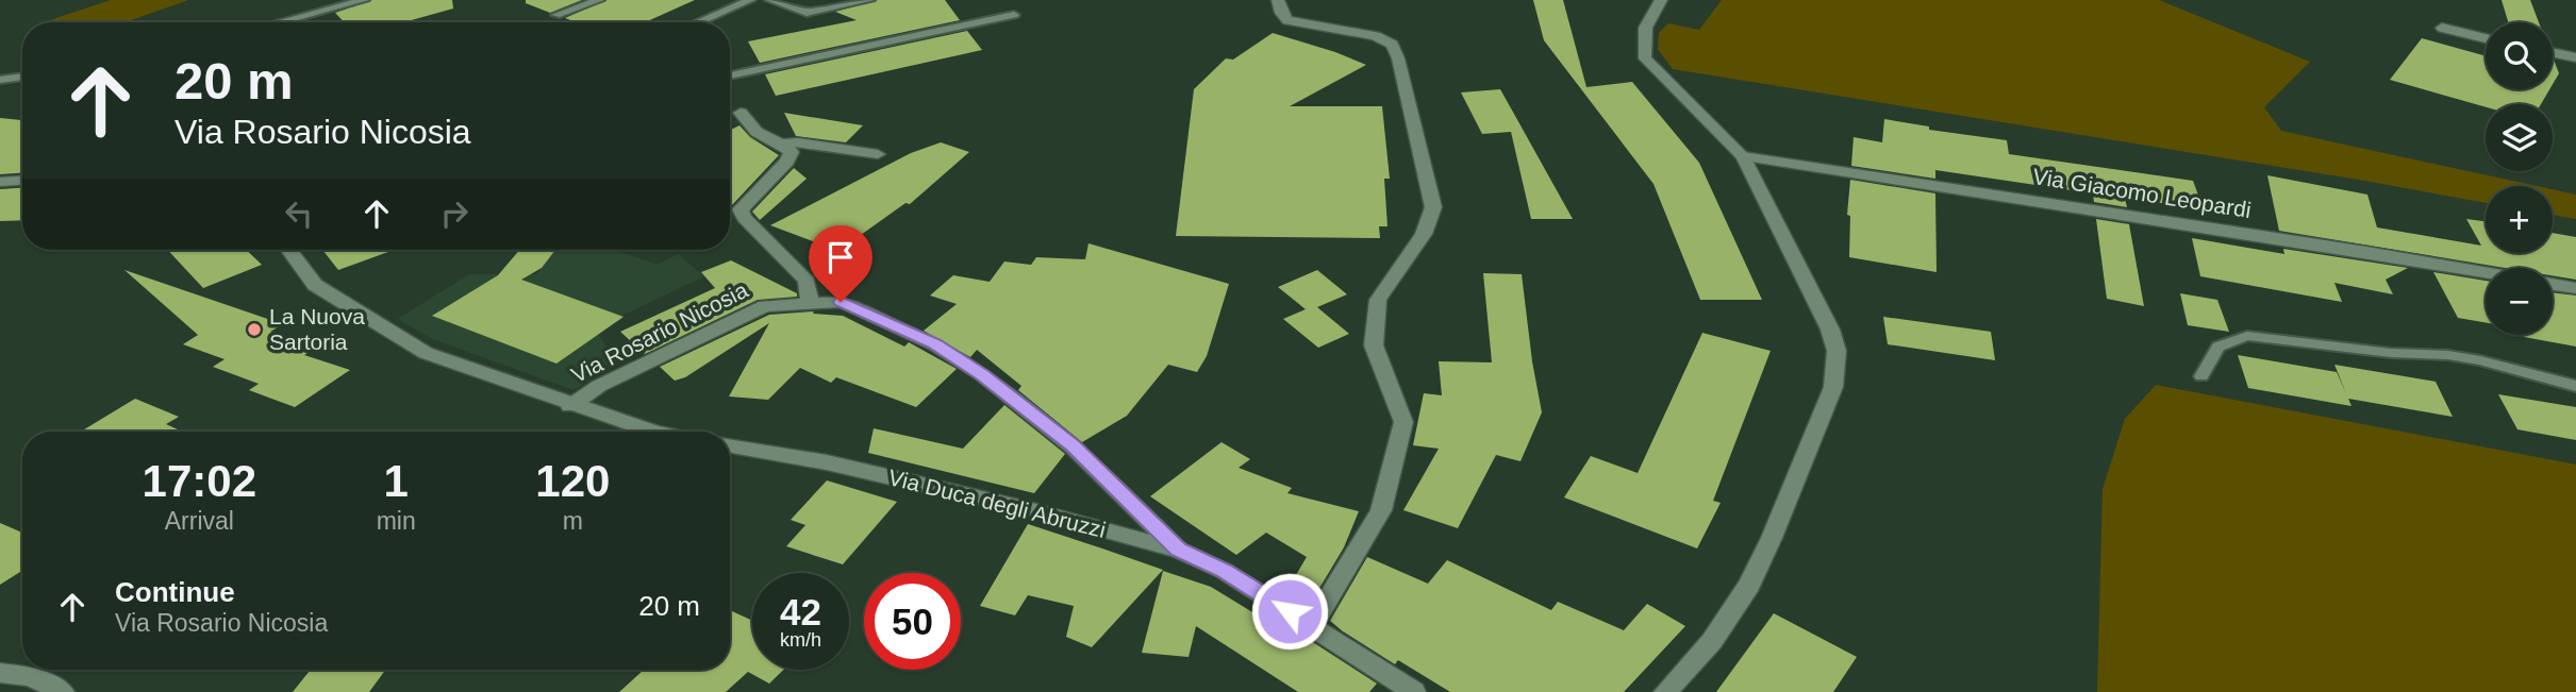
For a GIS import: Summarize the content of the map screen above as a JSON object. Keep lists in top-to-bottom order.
{
  "streets": {
    "street": ["Via Giacomo Leopardi", "Via Rosario Nicosia", "Via Duca degli Abruzzi"]
  },
  "crossings": [
    ["Via Rosario Nicosia", "Via Duca degli Abruzzi"]
  ],
  "places": ["La Nuova Sartoria"],
  "page": {
    "map_buttons": ["+", "−"],
    "turn": ["20 m", "Via Rosario Nicosia"],
    "eta": [
      "17:02",
      "Arrival",
      "1",
      "min",
      "120",
      "m"
    ],
    "list": [
      {
        "name": "Continue",
        "note": "Via Rosario Nicosia",
        "value": "20 m"
      }
    ],
    "speed": "42 km/h",
    "limit": "50"
  }
}
